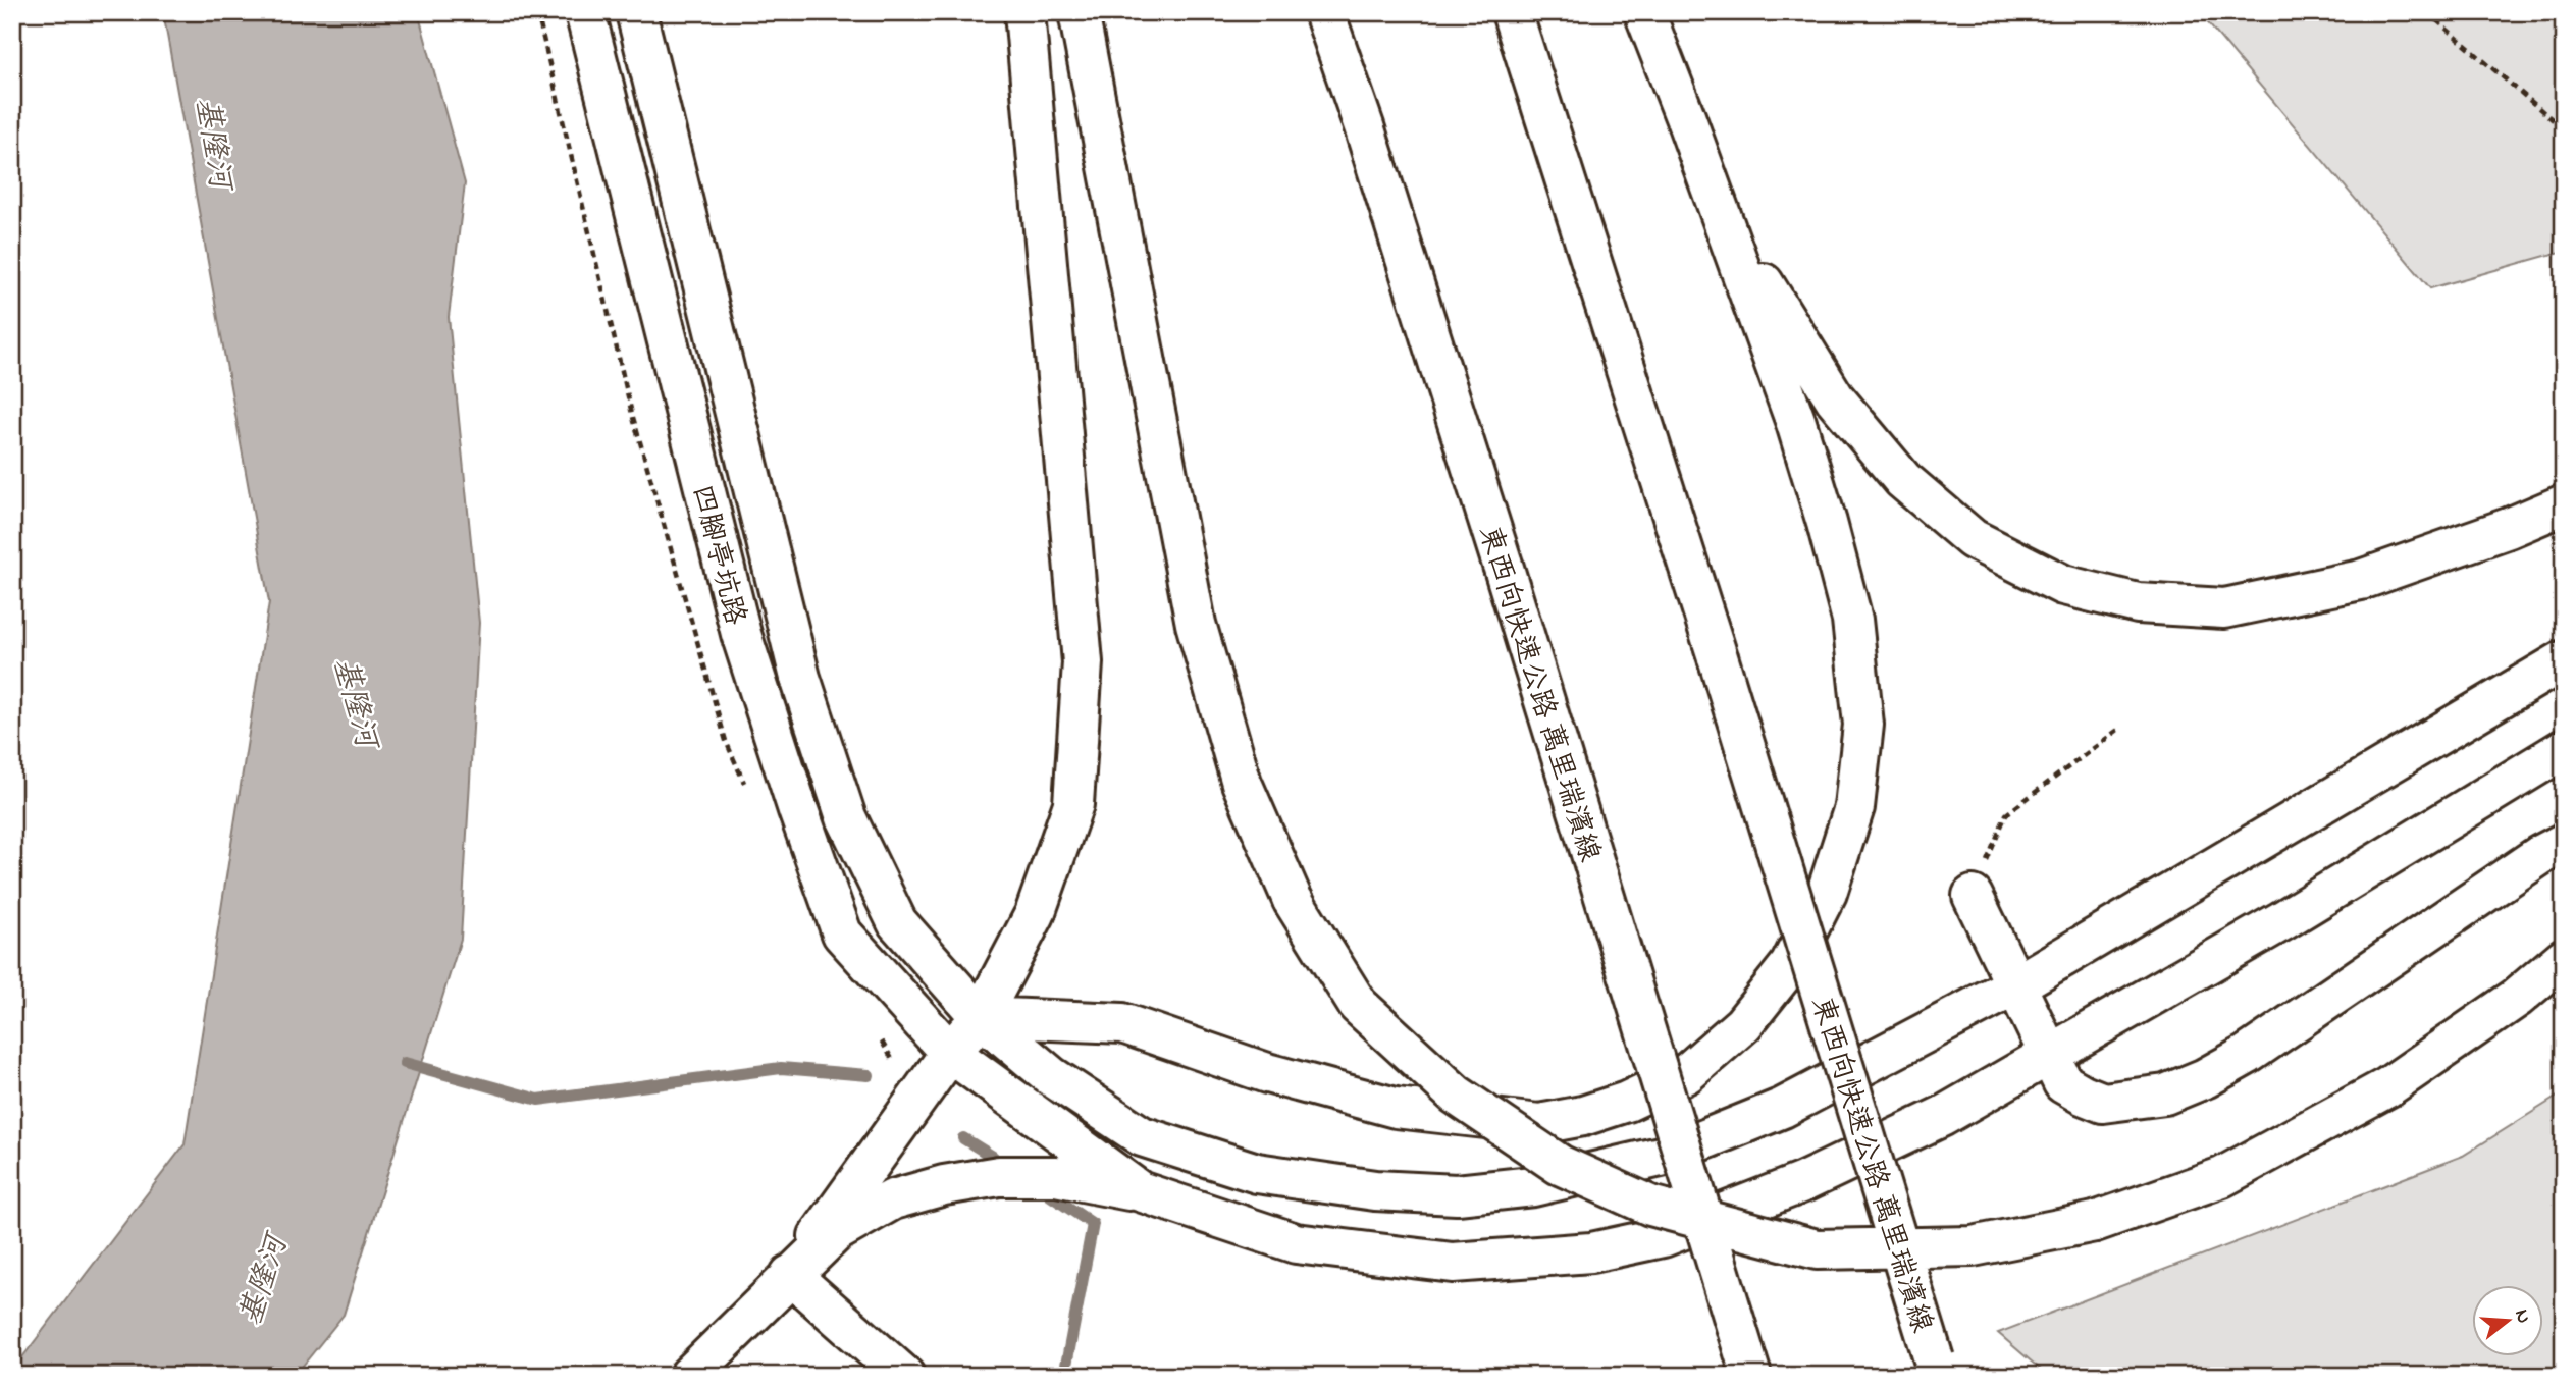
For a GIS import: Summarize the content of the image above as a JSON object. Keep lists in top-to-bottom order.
{
  "streets": {
    "main road": ["四腳亭坑路", "東西向快速公路 萬里瑞濱線"]
  },
  "water": ["基隆河"],
  "north": "right"
}
